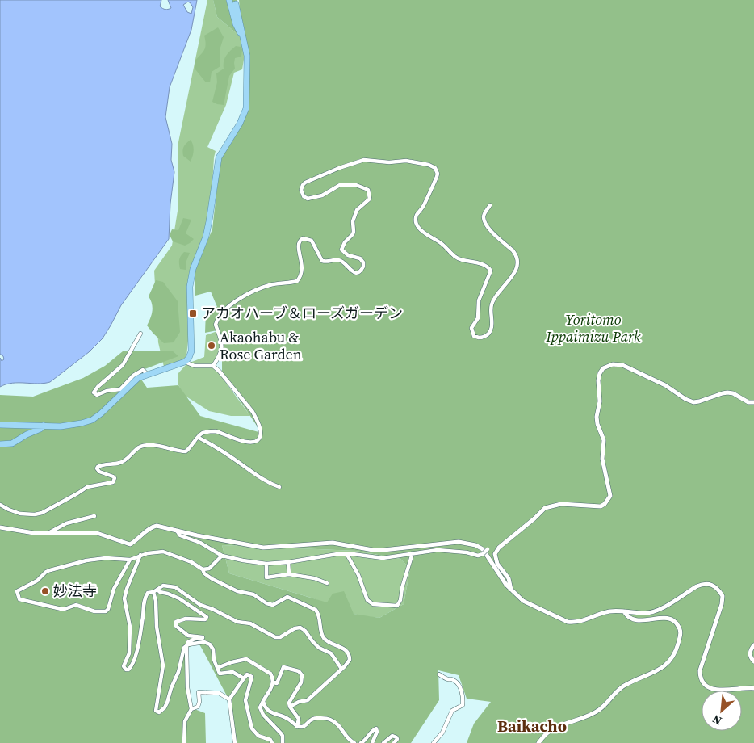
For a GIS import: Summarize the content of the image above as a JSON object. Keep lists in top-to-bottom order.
{
  "districts": ["Baikacho"],
  "parks": ["Yoritomo Ippaimizu Park"],
  "places": {
    "transit": ["アカオハーブ＆ローズガーデン"],
    "other": ["Akaohabu & Rose Garden", "妙法寺"]
  },
  "north": "bottom left"
}
